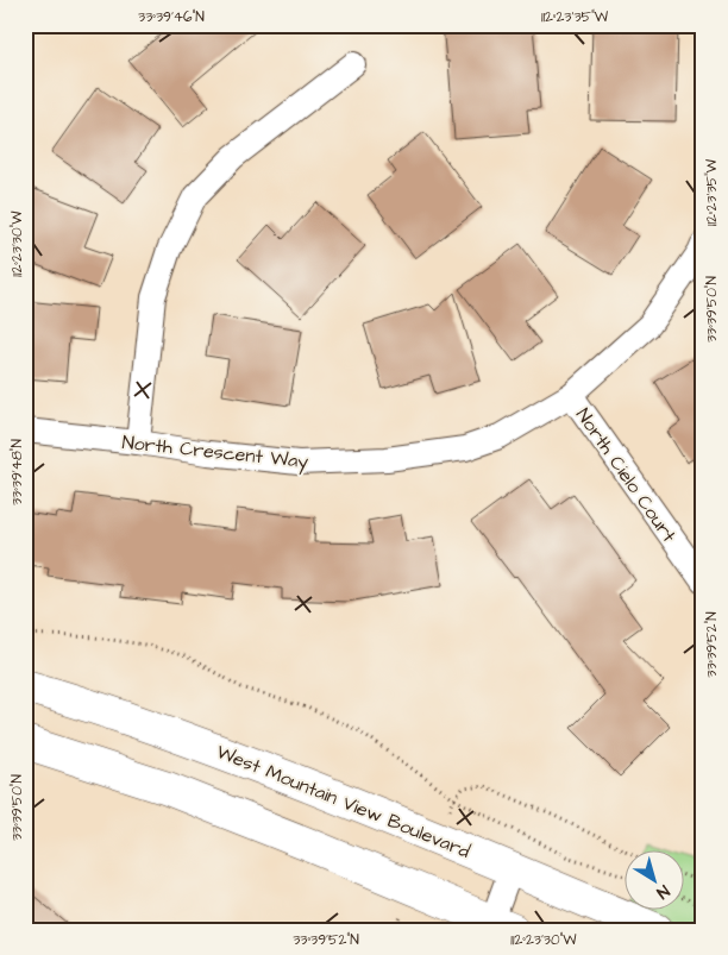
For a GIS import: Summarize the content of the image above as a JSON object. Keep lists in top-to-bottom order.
{
  "streets": {
    "street": ["North Crescent Way", "North Cielo Court", "West Mountain View Boulevard"]
  },
  "crossings": [
    ["North Crescent Way", "North Cielo Court"]
  ],
  "north": "bottom right",
  "coordinates": [
    "33°39'46\"N",
    "112°23'35\"W",
    "112°23'30\"W",
    "33°39'50\"N",
    "33°39'48\"N",
    "33°39'52\"N"
  ]
}
